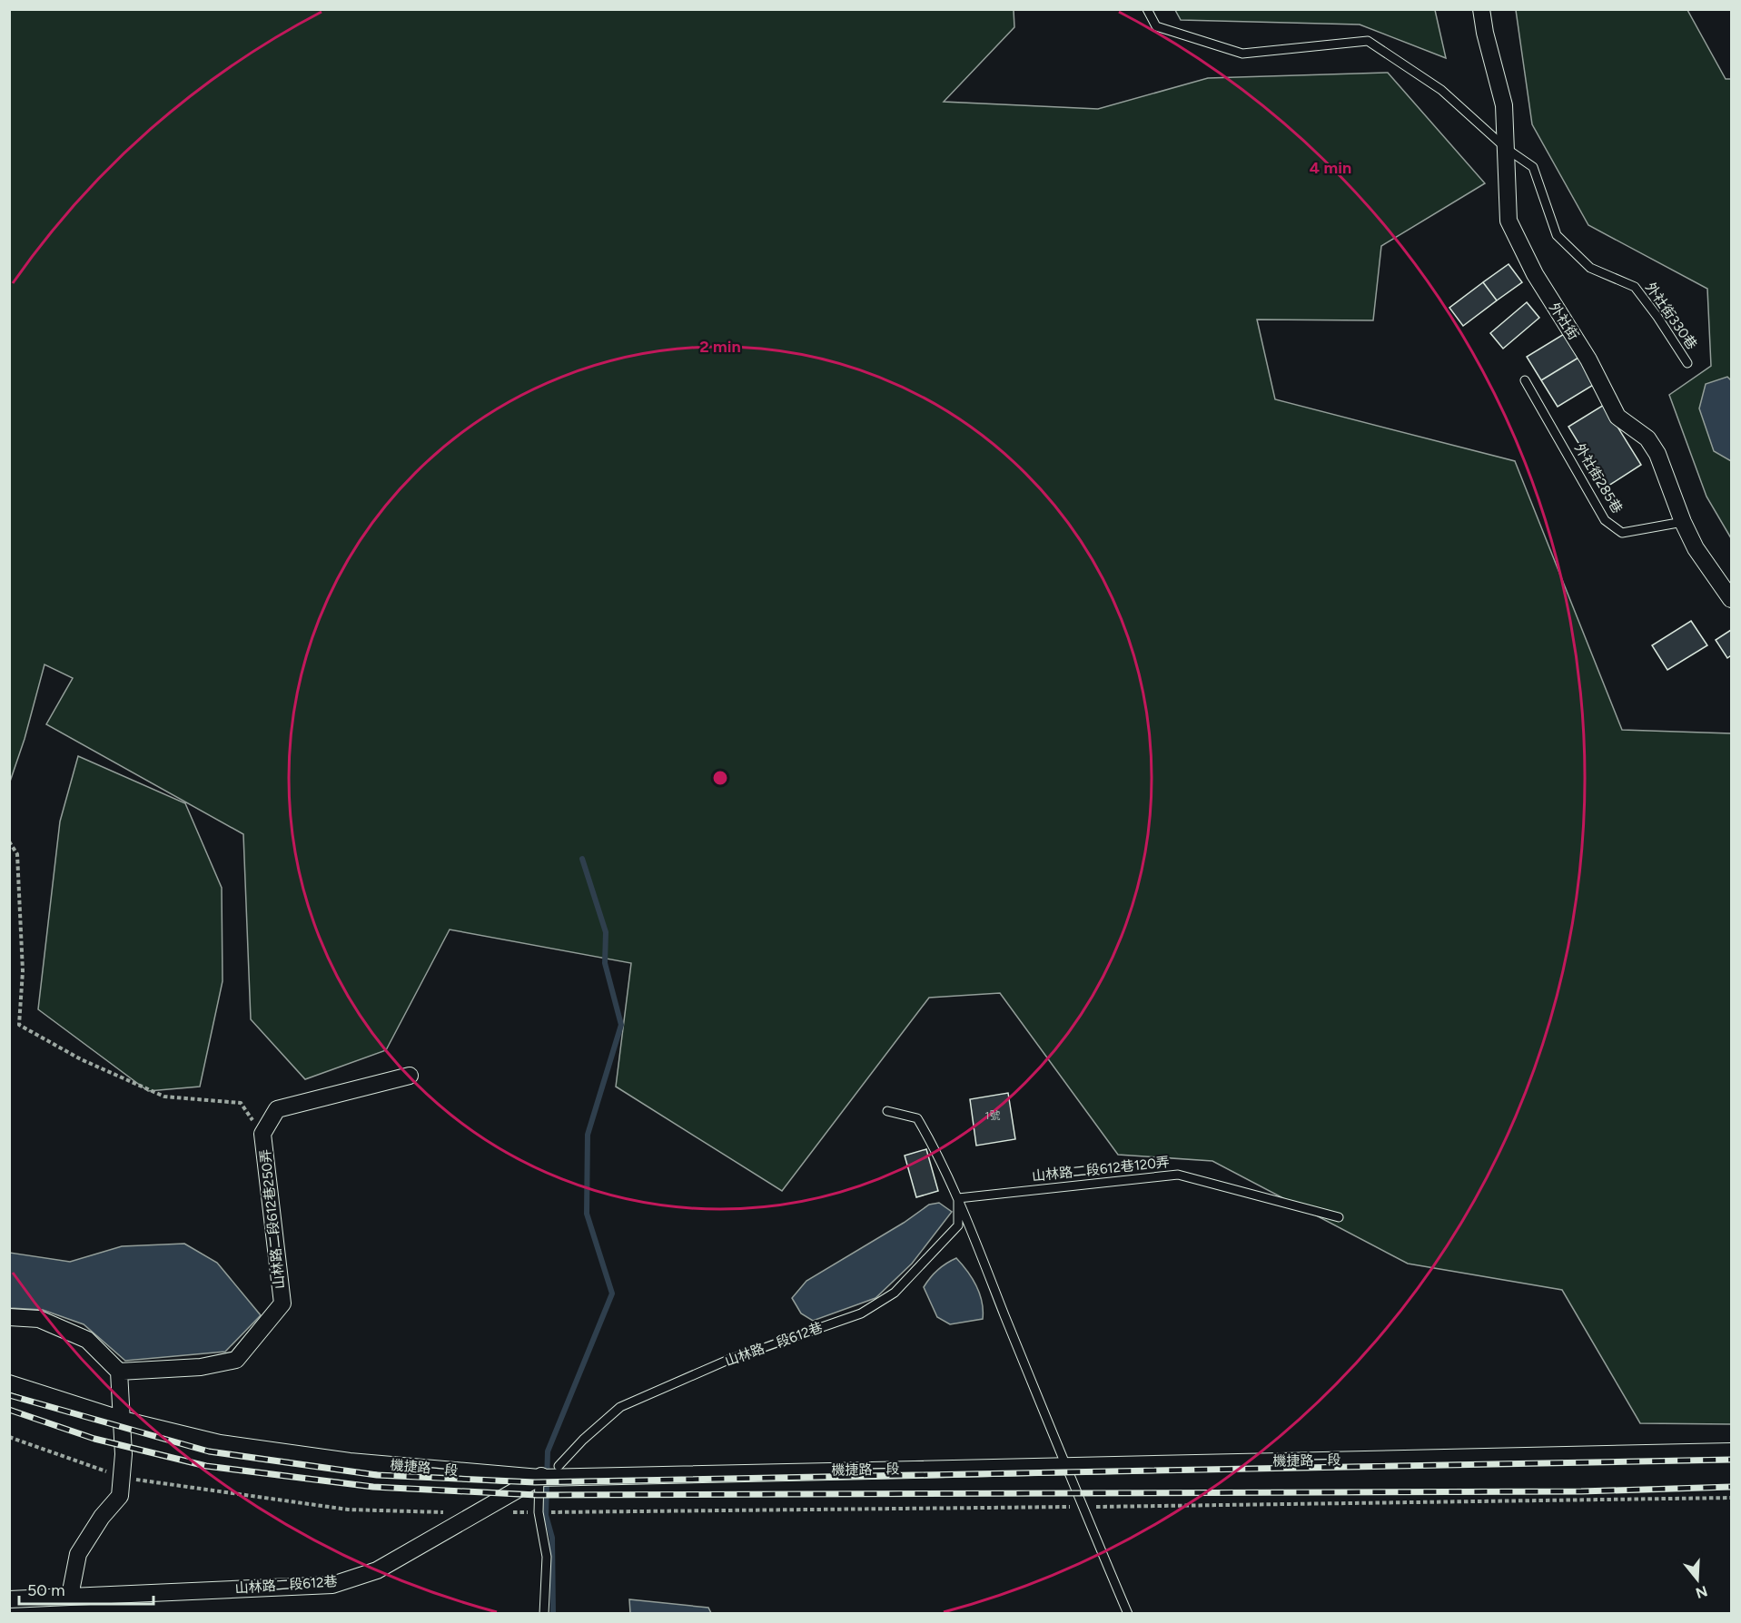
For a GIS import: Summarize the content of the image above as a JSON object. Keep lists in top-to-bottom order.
{
  "streets": {
    "street": [
      "外社街",
      "山林路二段612巷250弄",
      "山林路二段612巷",
      "機捷路一段"
    ],
    "lane": ["外社街330巷", "外社街285巷", "山林路二段612巷120弄"]
  },
  "crossings": [
    ["外社街330巷", "外社街"],
    ["外社街", "外社街285巷"],
    ["山林路二段612巷120弄", "山林路二段612巷"],
    ["山林路二段612巷", "機捷路一段"]
  ],
  "house_numbers": ["1號"],
  "scale_bar": "50 m",
  "north": "bottom",
  "rings": ["4 min", "2 min"]
}
